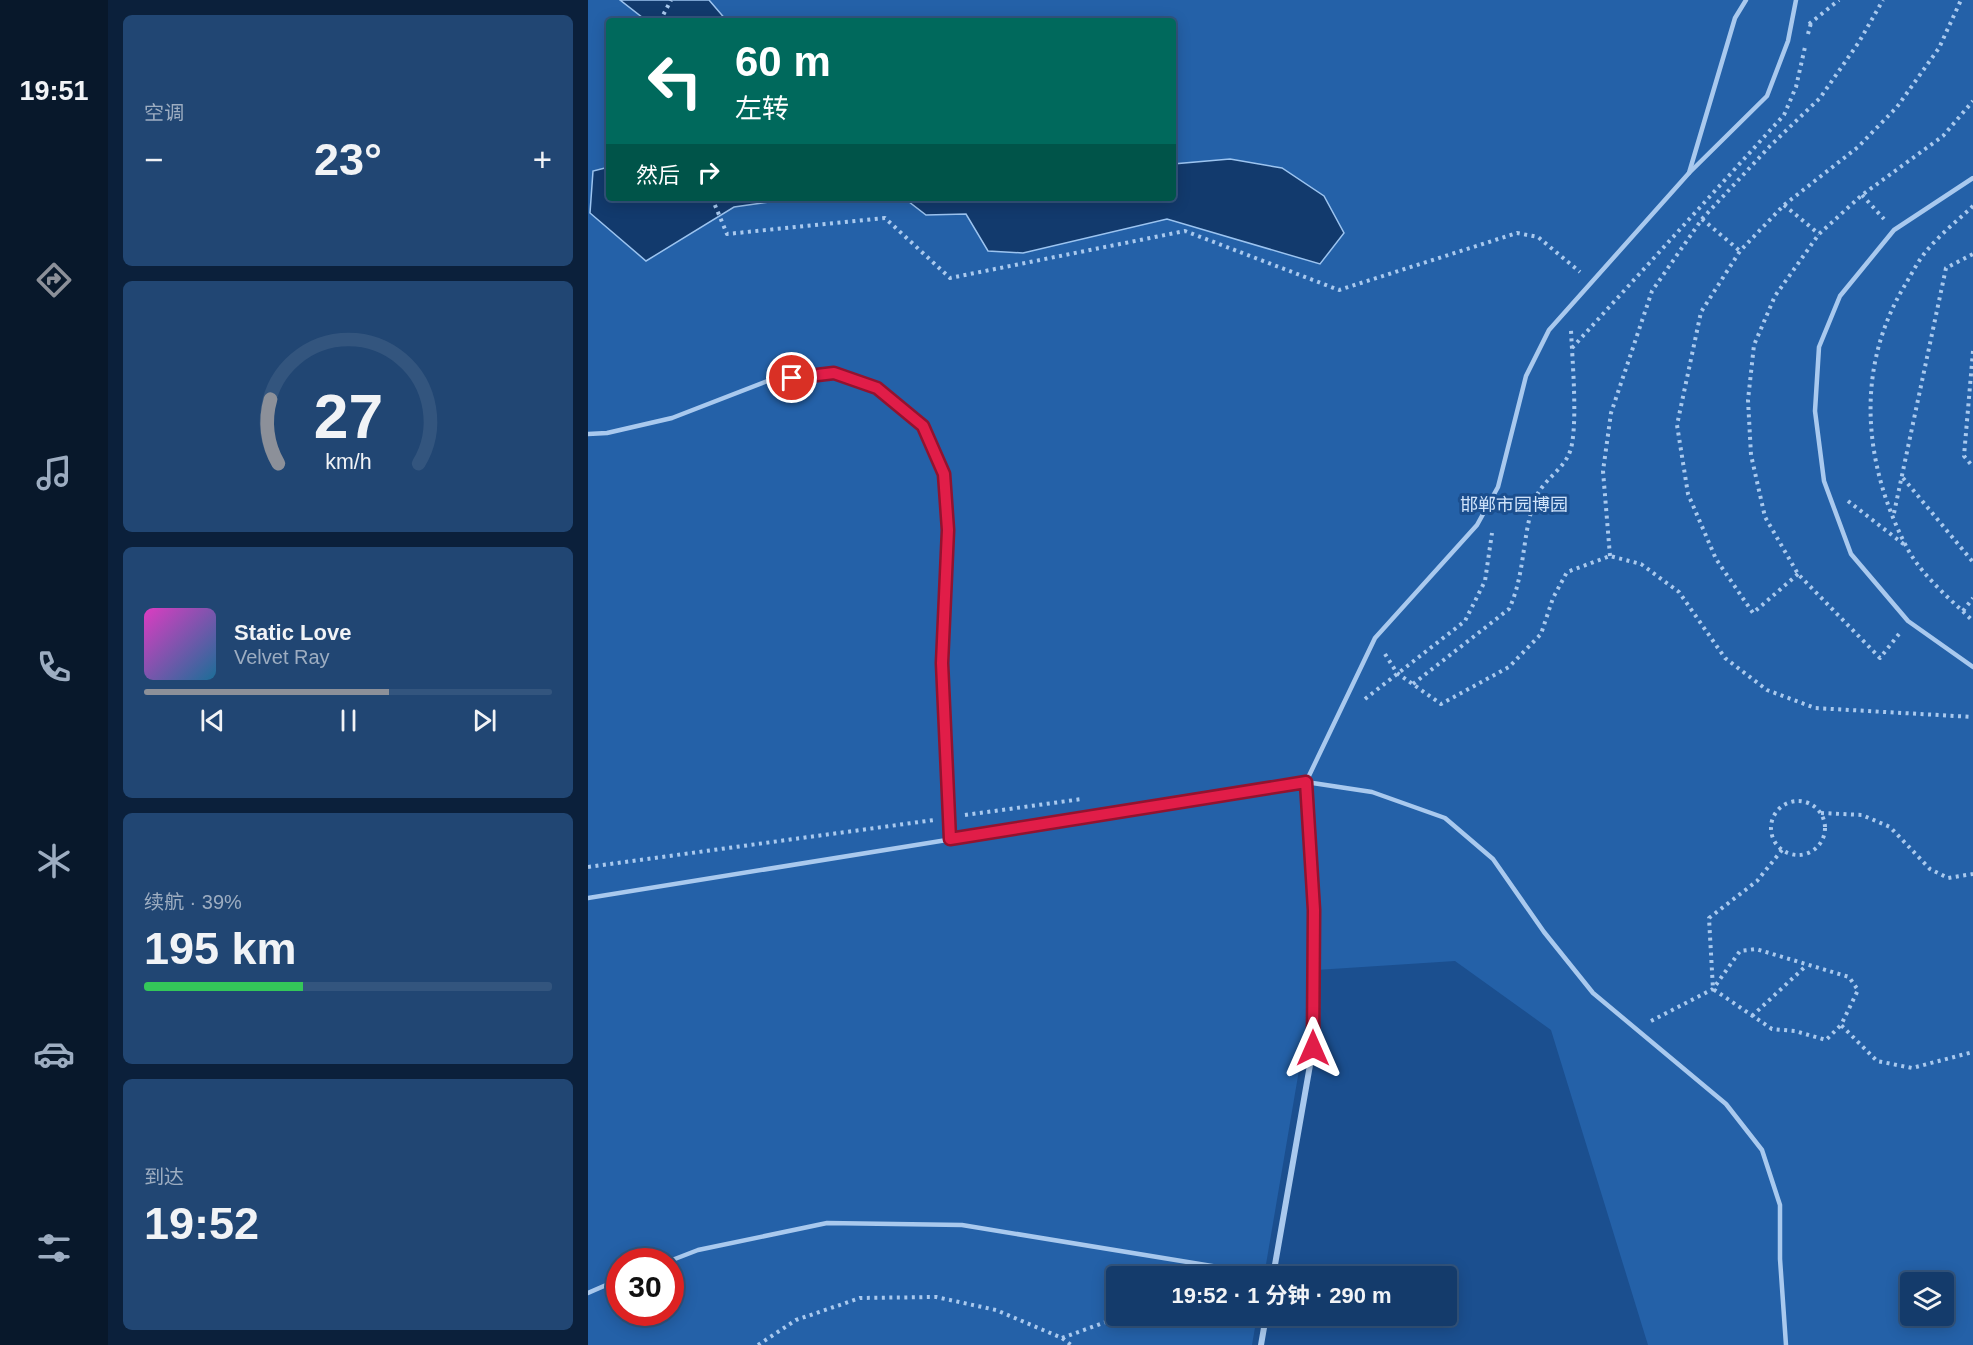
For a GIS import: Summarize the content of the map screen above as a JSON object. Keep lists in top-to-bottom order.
{
  "parks": ["邯郸市园博园"],
  "page": {
    "tabs": "19:51",
    "tile": [
      "空调",
      ["续航 · 39%", "195 km"],
      ["到达", "19:52"]
    ],
    "turn": ["60 m", "左转"],
    "heat": ["−", "23°", "+"],
    "then": "然后",
    "song": ["Static Love", "Velvet Ray"],
    "limit": "30",
    "trip": "19:52 · 1 分钟 · 290 m",
    "gauge": ["27", "km/h"]
  }
}
